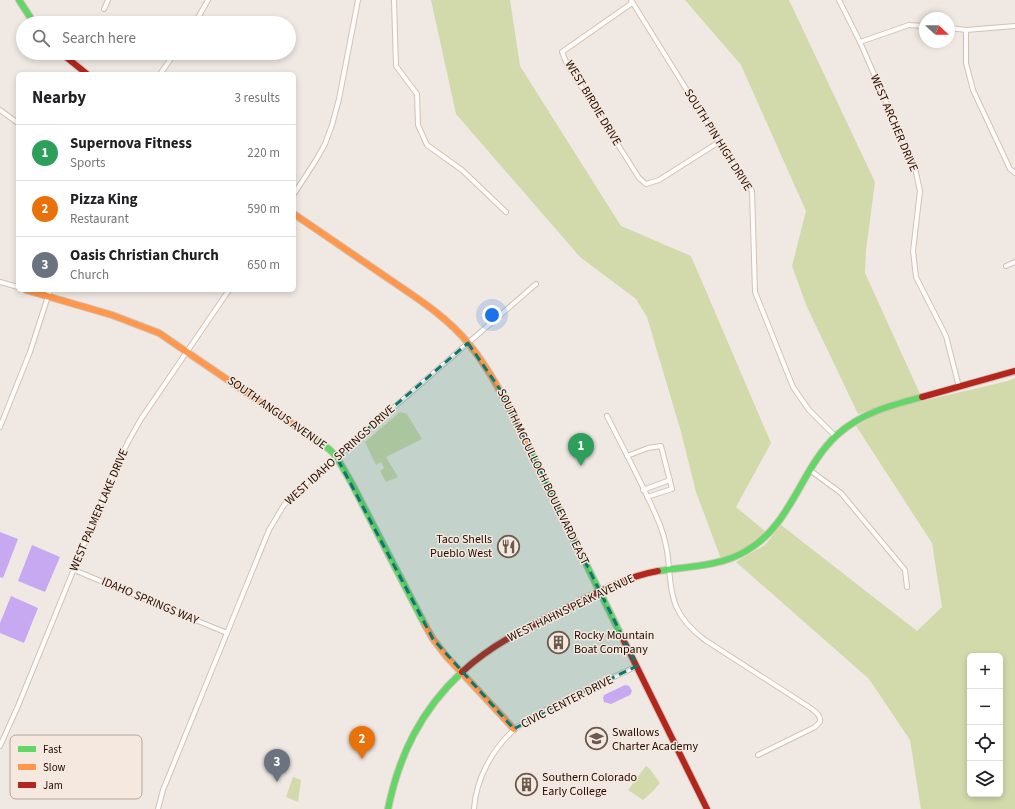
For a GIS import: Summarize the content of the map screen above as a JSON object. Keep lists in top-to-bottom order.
{
  "streets": {
    "street": [
      "WEST BIRDIE DRIVE",
      "WEST ARCHER DRIVE",
      "SOUTH PIN HIGH DRIVE",
      "SOUTH ANGUS AVENUE",
      "WEST IDAHO SPRINGS DRIVE",
      "SOUTH MCCULLOCH BOULEVARD EAST",
      "WEST PALMER LAKE DRIVE",
      "IDAHO SPRINGS WAY",
      "WEST HAHNS PEAK AVENUE",
      "CIVIC CENTER DRIVE"
    ]
  },
  "crossings": [
    ["WEST BIRDIE DRIVE", "SOUTH PIN HIGH DRIVE"],
    ["WEST ARCHER DRIVE", "WEST HAHNS PEAK AVENUE"],
    ["SOUTH PIN HIGH DRIVE", "WEST HAHNS PEAK AVENUE"],
    ["SOUTH ANGUS AVENUE", "WEST IDAHO SPRINGS DRIVE"],
    ["SOUTH ANGUS AVENUE", "WEST PALMER LAKE DRIVE"],
    ["SOUTH ANGUS AVENUE", "WEST HAHNS PEAK AVENUE"],
    ["SOUTH ANGUS AVENUE", "CIVIC CENTER DRIVE"],
    ["WEST IDAHO SPRINGS DRIVE", "SOUTH MCCULLOCH BOULEVARD EAST"],
    ["WEST IDAHO SPRINGS DRIVE", "IDAHO SPRINGS WAY"],
    ["SOUTH MCCULLOCH BOULEVARD EAST", "WEST HAHNS PEAK AVENUE"],
    ["SOUTH MCCULLOCH BOULEVARD EAST", "CIVIC CENTER DRIVE"],
    ["WEST PALMER LAKE DRIVE", "IDAHO SPRINGS WAY"]
  ],
  "places": {
    "restaurant": ["Taco Shells Pueblo West"],
    "building": ["Rocky Mountain Boat Company", "Southern Colorado Early College"],
    "school or university": ["Swallows Charter Academy"]
  },
  "legend": ["Fast", "Slow", "Jam"],
  "north": "right",
  "page": {
    "search": "Search here",
    "heading": ["Nearby", "3 results"],
    "list": [
      {
        "mark": "1",
        "name": "Supernova Fitness",
        "note": "Sports",
        "value": "220 m"
      },
      {
        "mark": "2",
        "name": "Pizza King",
        "note": "Restaurant",
        "value": "590 m"
      },
      {
        "mark": "3",
        "name": "Oasis Christian Church",
        "note": "Church",
        "value": "650 m"
      }
    ],
    "pins": ["1", "2", "3"],
    "map_buttons": ["+", "−"]
  }
}
